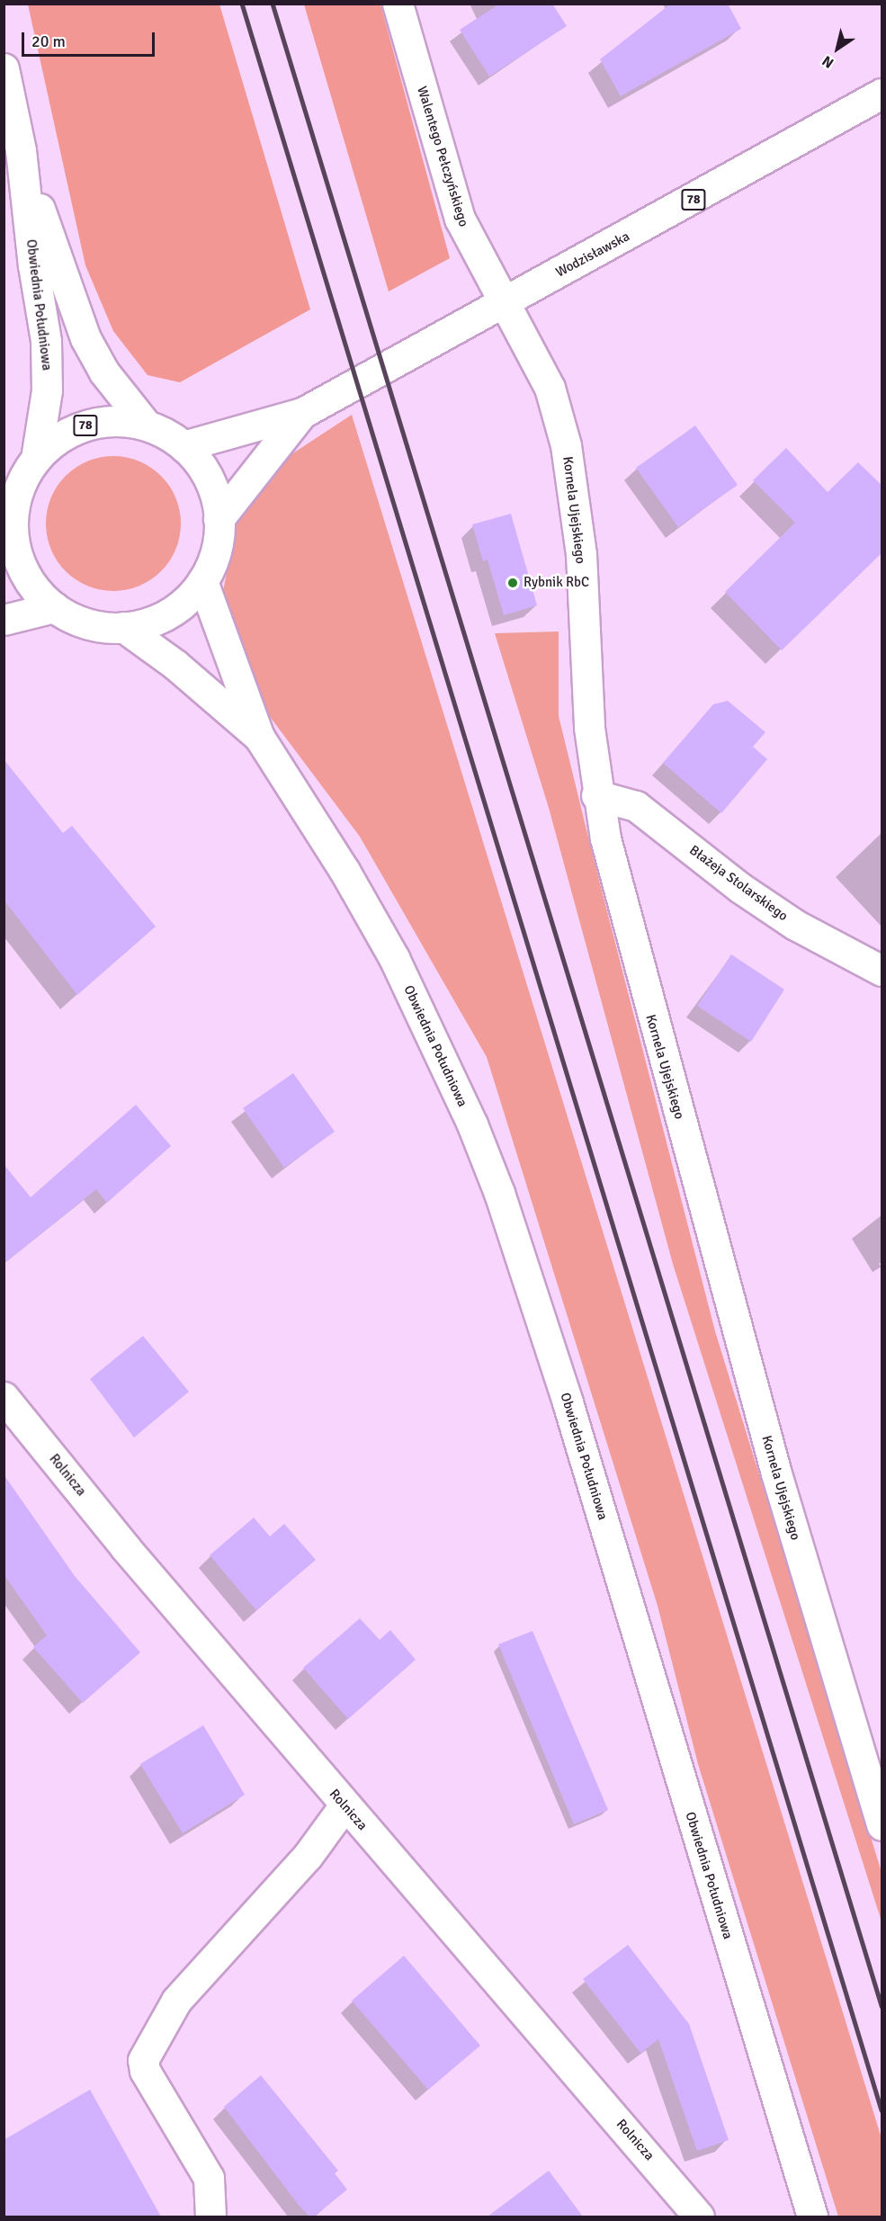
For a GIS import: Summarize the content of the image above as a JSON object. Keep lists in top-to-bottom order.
{
  "streets": {
    "main road": [
      "Walentego Pełczyńskiego",
      "78",
      "Wodzisławska",
      "Obwiednia Południowa",
      "Kornela Ujejskiego",
      "Błażeja Stolarskiego",
      "Rolnicza"
    ]
  },
  "crossings": [
    ["Walentego Pełczyńskiego", "Wodzisławska"],
    ["Walentego Pełczyńskiego", "Kornela Ujejskiego"],
    ["78", "Wodzisławska"],
    ["78", "Obwiednia Południowa"],
    ["Wodzisławska", "Kornela Ujejskiego"],
    ["Kornela Ujejskiego", "Błażeja Stolarskiego"]
  ],
  "places": ["Rybnik RbC"],
  "scale_bar": "20 m",
  "north": "bottom left"
}
